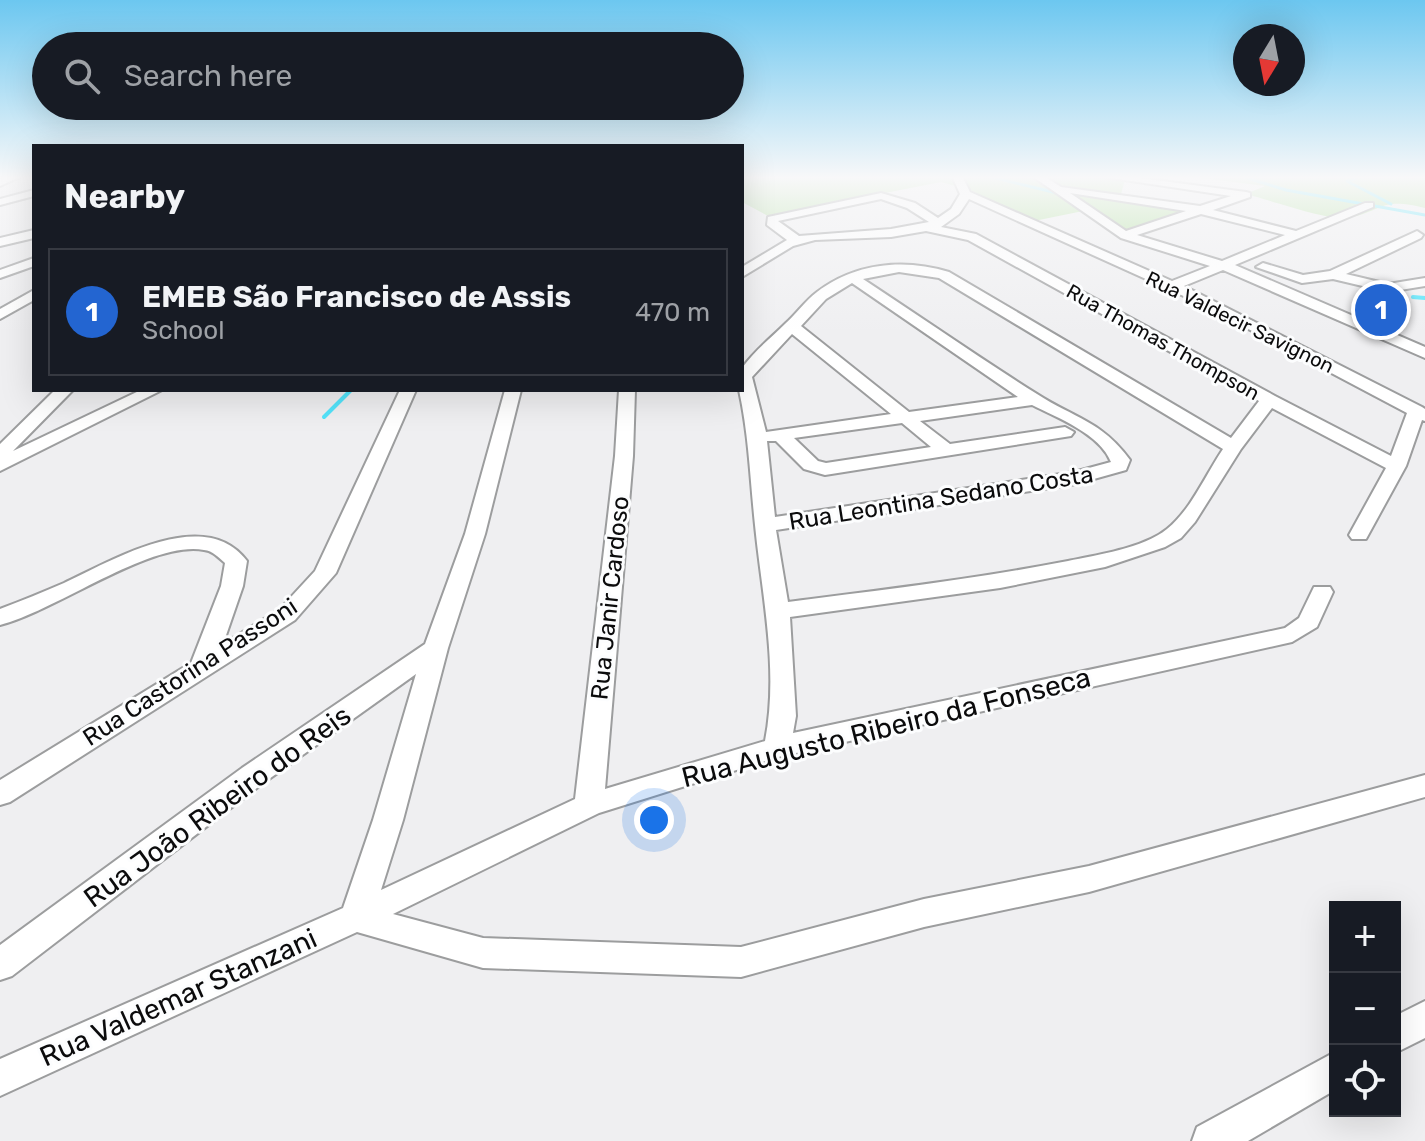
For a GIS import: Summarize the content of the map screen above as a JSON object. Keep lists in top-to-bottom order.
{
  "streets": {
    "street": [
      "Rua Valdecir Savignon",
      "Rua Thomas Thompson",
      "Rua Leontina Sedano Costa",
      "Rua Janir Cardoso",
      "Rua Castorina Passoni",
      "Rua Augusto Ribeiro da Fonseca",
      "Rua João Ribeiro do Reis",
      "Rua Valdemar Stanzani"
    ]
  },
  "crossings": [
    ["Rua Janir Cardoso", "Rua Augusto Ribeiro da Fonseca"],
    ["Rua Augusto Ribeiro da Fonseca", "Rua Valdemar Stanzani"]
  ],
  "north": "bottom",
  "page": {
    "search": "Search here",
    "heading": "Nearby",
    "list": [
      {
        "mark": "1",
        "name": "EMEB São Francisco de Assis",
        "note": "School",
        "value": "470 m"
      }
    ],
    "pins": "1",
    "map_buttons": ["+", "−"]
  }
}
